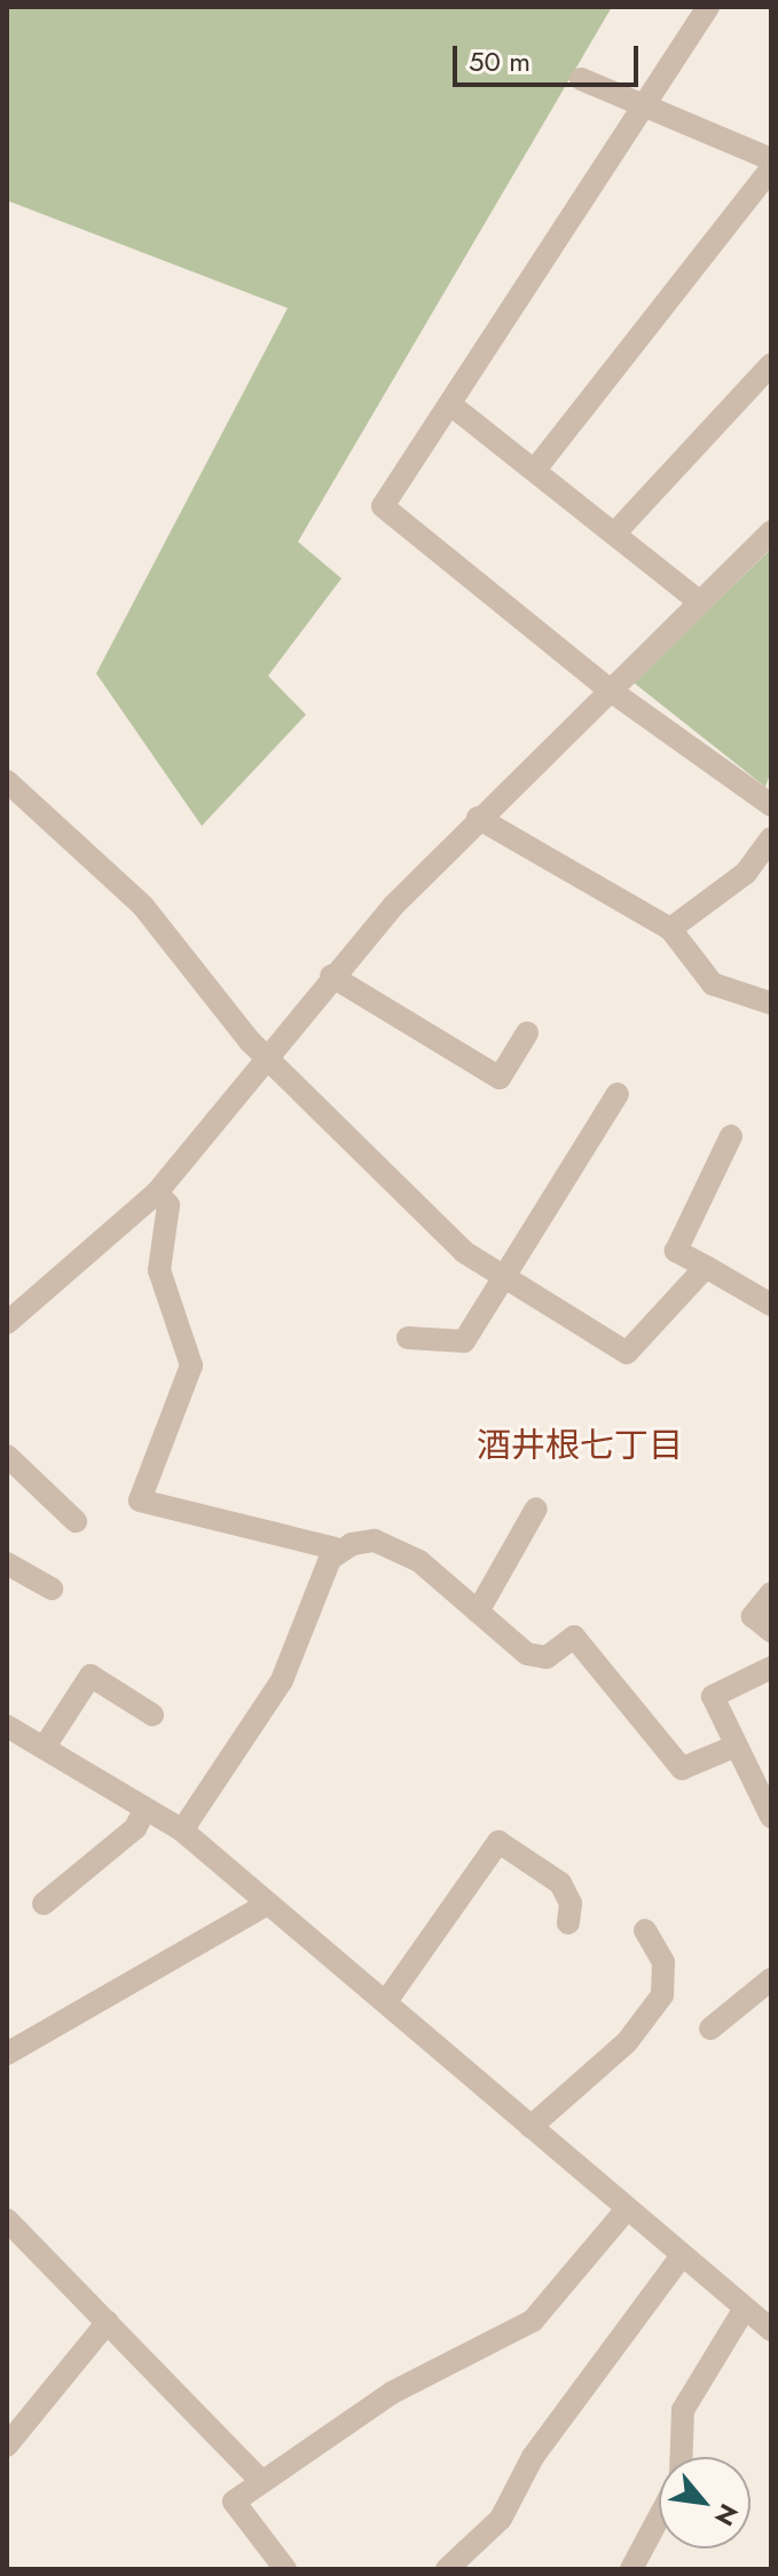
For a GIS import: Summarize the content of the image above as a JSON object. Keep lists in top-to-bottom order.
{
  "districts": ["酒井根七丁目"],
  "scale_bar": "50 m",
  "north": "bottom right"
}
